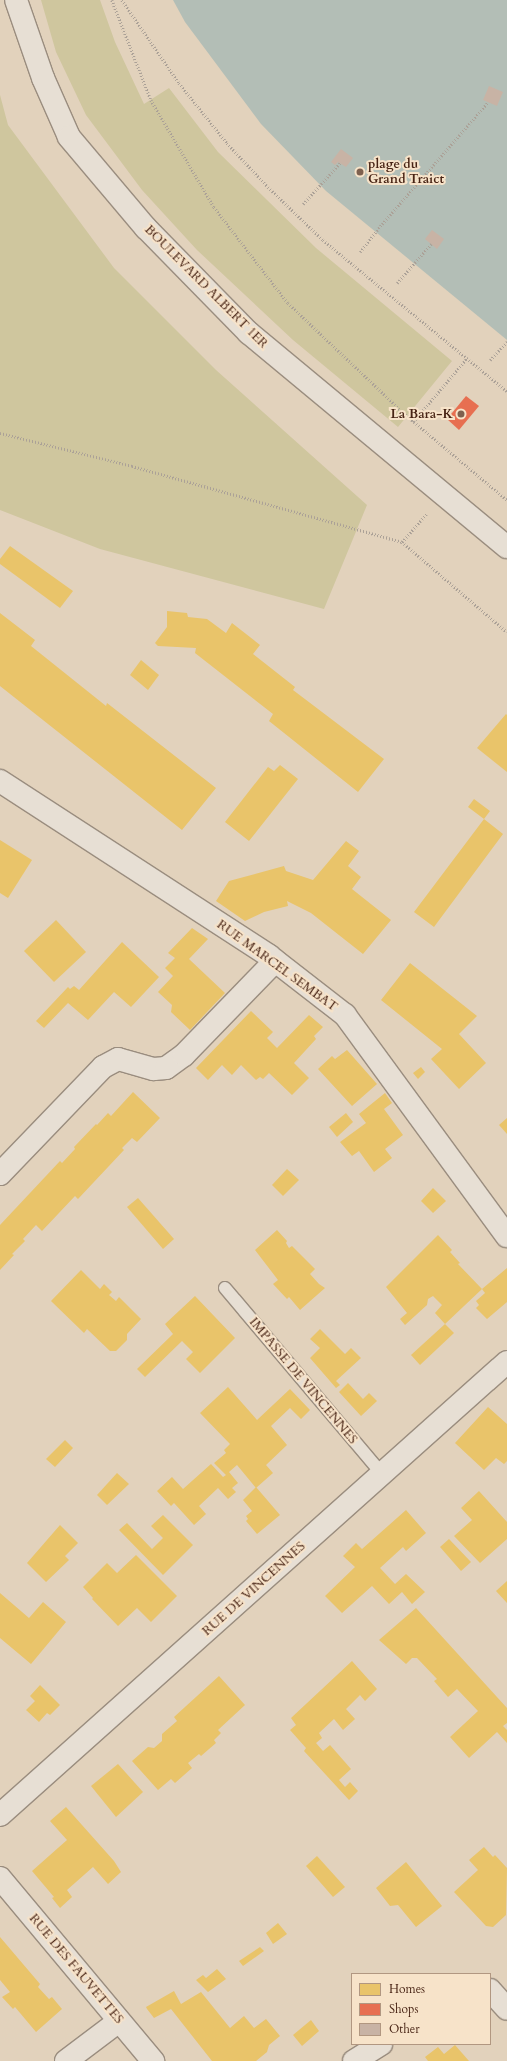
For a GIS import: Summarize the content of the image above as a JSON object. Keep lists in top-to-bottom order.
{
  "streets": {
    "street": [
      "BOULEVARD ALBERT 1ER",
      "RUE MARCEL SEMBAT",
      "RUE DE VINCENNES",
      "RUE DES FAUVETTES"
    ],
    "lane": ["IMPASSE DE VINCENNES"]
  },
  "crossings": [
    ["IMPASSE DE VINCENNES", "RUE DE VINCENNES"]
  ],
  "places": ["plage du Grand Traict", "La Bara-K"],
  "legend": ["Homes", "Shops", "Other"]
}
